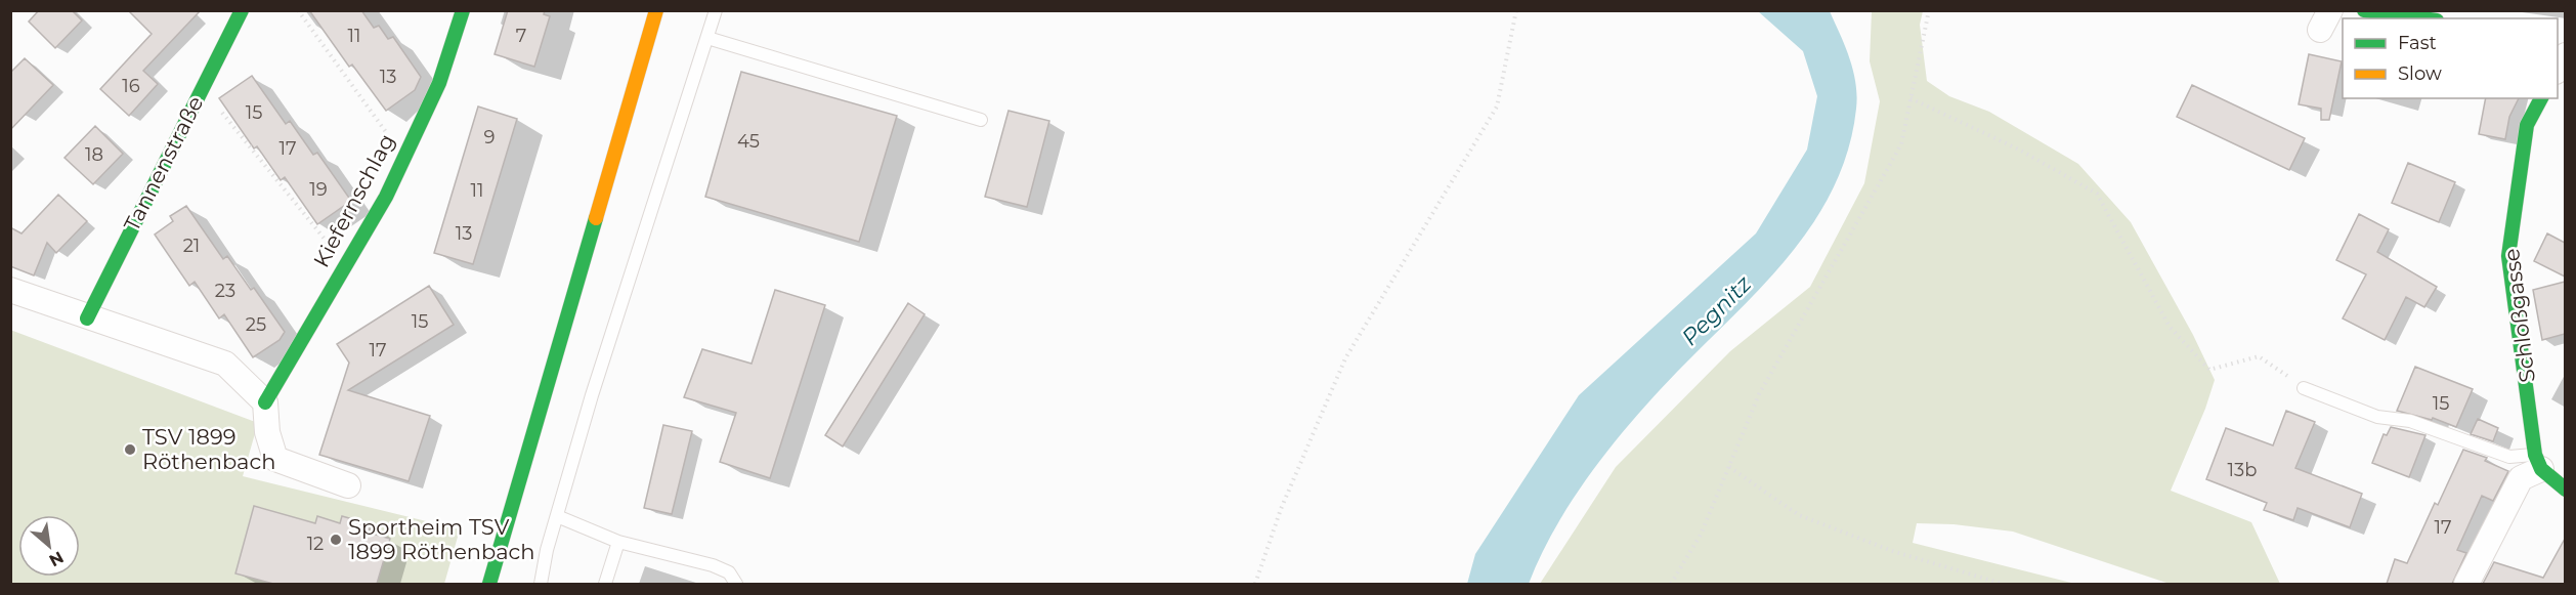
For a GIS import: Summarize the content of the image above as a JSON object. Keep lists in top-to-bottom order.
{
  "streets": {
    "street": ["Tannenstraße", "Kiefernschlag", "Schloßgasse"]
  },
  "water": ["Pegnitz"],
  "places": ["TSV 1899 Röthenbach", "Sportheim TSV 1899 Röthenbach"],
  "house_numbers": [
    "11",
    "7",
    "13",
    "16",
    "15",
    "9",
    "45",
    "17",
    "18",
    "19",
    "11",
    "13",
    "21",
    "23",
    "15",
    "25",
    "17",
    "15",
    "13b",
    "17",
    "12"
  ],
  "legend": ["Fast", "Slow"],
  "north": "bottom right"
}
